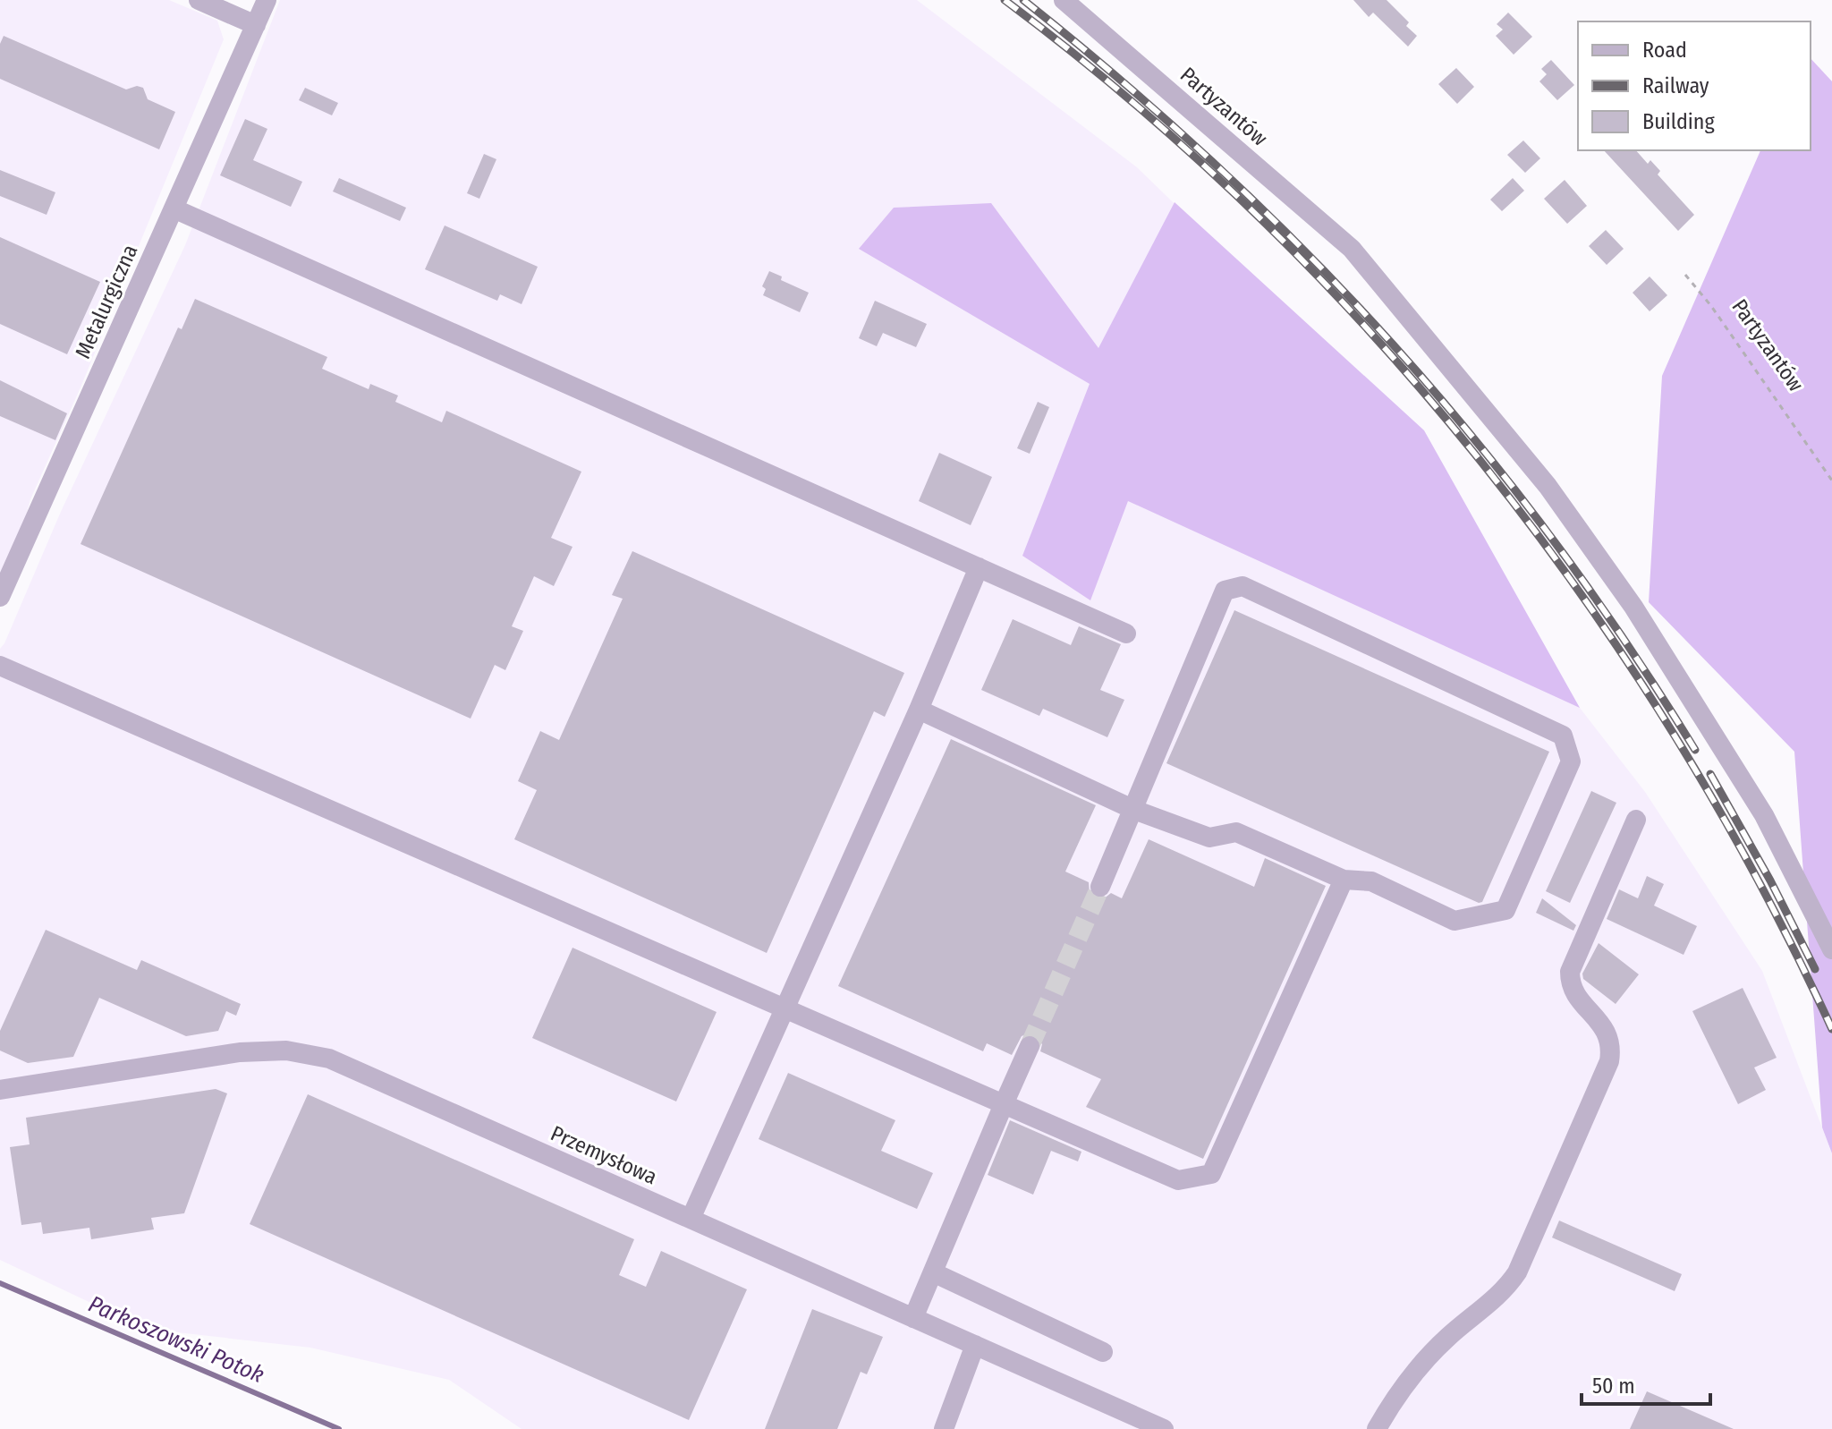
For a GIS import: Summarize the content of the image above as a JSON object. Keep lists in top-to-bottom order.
{
  "streets": {
    "street": ["Partyzantów", "Metalurgiczna", "Przemysłowa"]
  },
  "water": ["Parkoszowski Potok"],
  "legend": ["Road", "Railway", "Building"],
  "scale_bar": "50 m"
}
